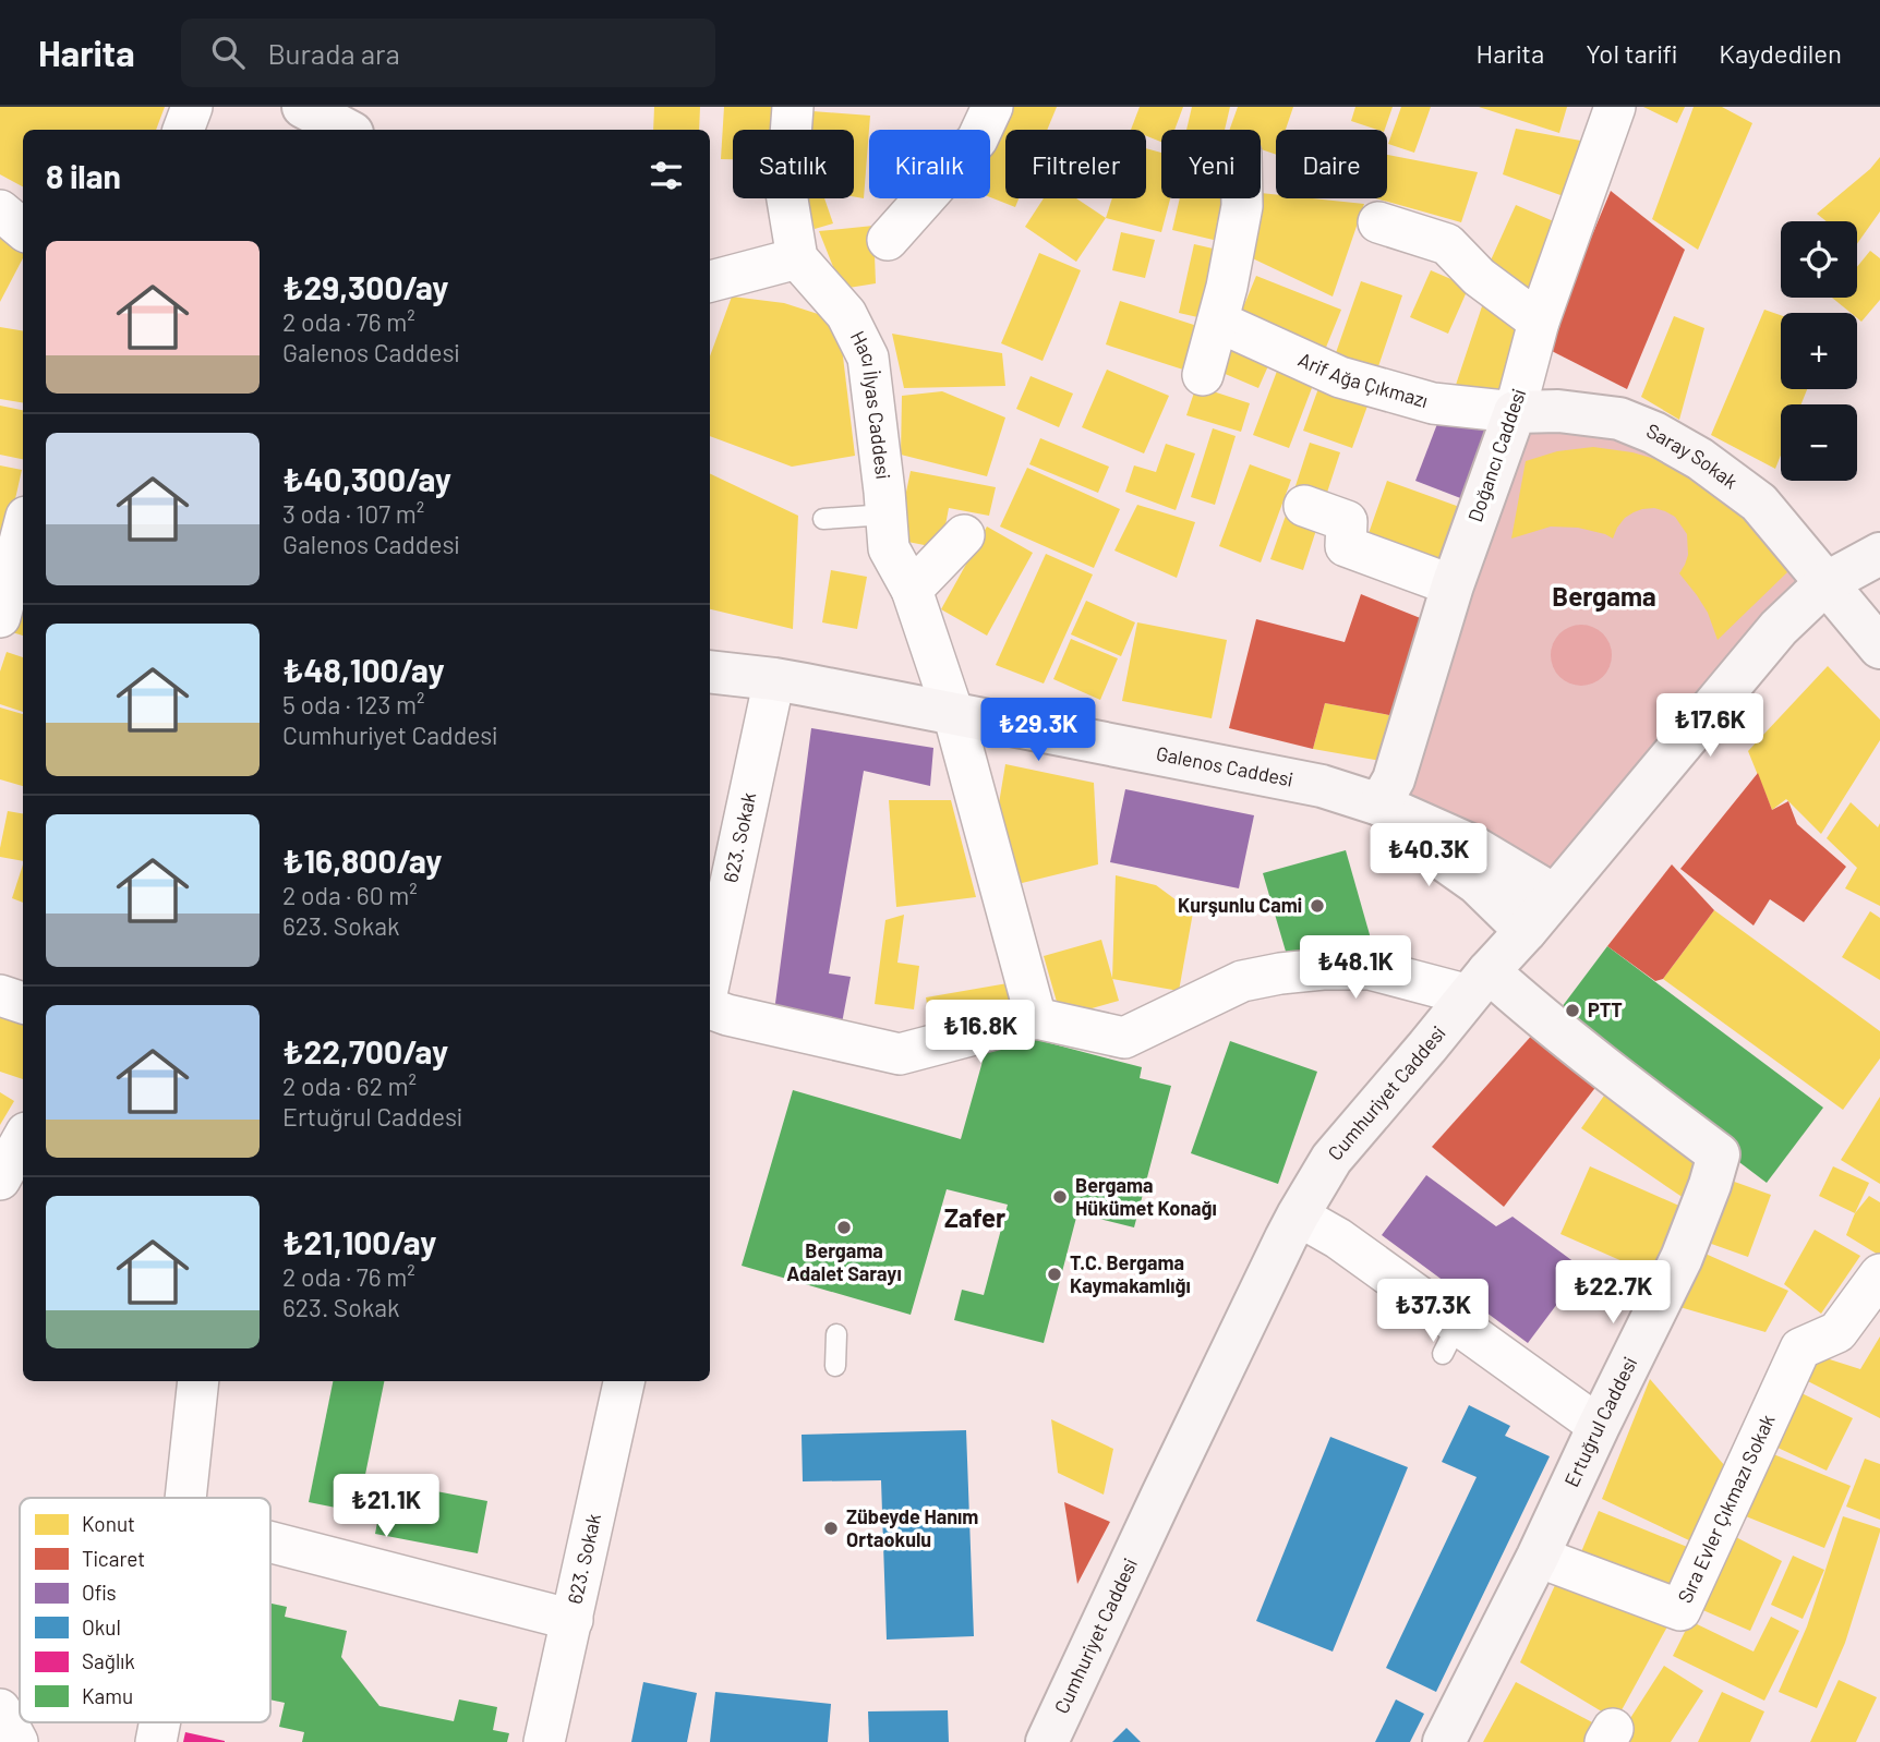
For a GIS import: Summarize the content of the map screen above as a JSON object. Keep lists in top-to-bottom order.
{
  "streets": {
    "main road": [
      "Doğancı Caddesi",
      "Saray Sokak",
      "Galenos Caddesi",
      "Cumhuriyet Caddesi",
      "Ertuğrul Caddesi"
    ],
    "street": [
      "Arif Ağa Çıkmazı",
      "Hacı İlyas Caddesi",
      "623. Sokak",
      "Sıra Evler Çıkmazı Sokak"
    ]
  },
  "crossings": [
    ["Arif Ağa Çıkmazı", "Doğancı Caddesi"],
    ["Arif Ağa Çıkmazı", "Saray Sokak"],
    ["Hacı İlyas Caddesi", "Galenos Caddesi"],
    ["Doğancı Caddesi", "Saray Sokak"],
    ["Doğancı Caddesi", "Galenos Caddesi"],
    ["Saray Sokak", "Cumhuriyet Caddesi"],
    ["Galenos Caddesi", "623. Sokak"],
    ["Galenos Caddesi", "Cumhuriyet Caddesi"],
    ["Cumhuriyet Caddesi", "Ertuğrul Caddesi"],
    ["Ertuğrul Caddesi", "Sıra Evler Çıkmazı Sokak"]
  ],
  "districts": ["Bergama", "Zafer"],
  "places": [
    "Kurşunlu Cami",
    "PTT",
    "Bergama Hükümet Konağı",
    "Bergama Adalet Sarayı",
    "T.C. Bergama Kaymakamlığı",
    "Zübeyde Hanım Ortaokulu"
  ],
  "legend": [
    "Konut",
    "Ticaret",
    "Ofis",
    "Okul",
    "Sağlık",
    "Kamu"
  ],
  "page": {
    "header": "Harita",
    "search": "Burada ara",
    "nav": ["Harita", "Yol tarifi", "Kaydedilen"],
    "chip": [
      "Satılık",
      "Kiralık",
      "Filtreler",
      "Yeni",
      "Daire"
    ],
    "heading": "8 ilan",
    "map_buttons": ["+", "−"],
    "list": [
      {
        "name": "₺29,300/ay",
        "note": "2 oda · 76 m² · Galenos Caddesi"
      },
      {
        "name": "₺40,300/ay",
        "note": "3 oda · 107 m² · Galenos Caddesi"
      },
      {
        "name": "₺48,100/ay",
        "note": "5 oda · 123 m² · Cumhuriyet Caddesi"
      },
      {
        "name": "₺16,800/ay",
        "note": "2 oda · 60 m² · 623. Sokak"
      },
      {
        "name": "₺22,700/ay",
        "note": "2 oda · 62 m² · Ertuğrul Caddesi"
      },
      {
        "name": "₺21,100/ay",
        "note": "2 oda · 76 m² · 623. Sokak"
      }
    ],
    "price": [
      "₺17.6K",
      "₺29.3K",
      "₺40.3K",
      "₺48.1K",
      "₺16.8K",
      "₺22.7K",
      "₺37.3K",
      "₺21.1K"
    ]
  }
}
